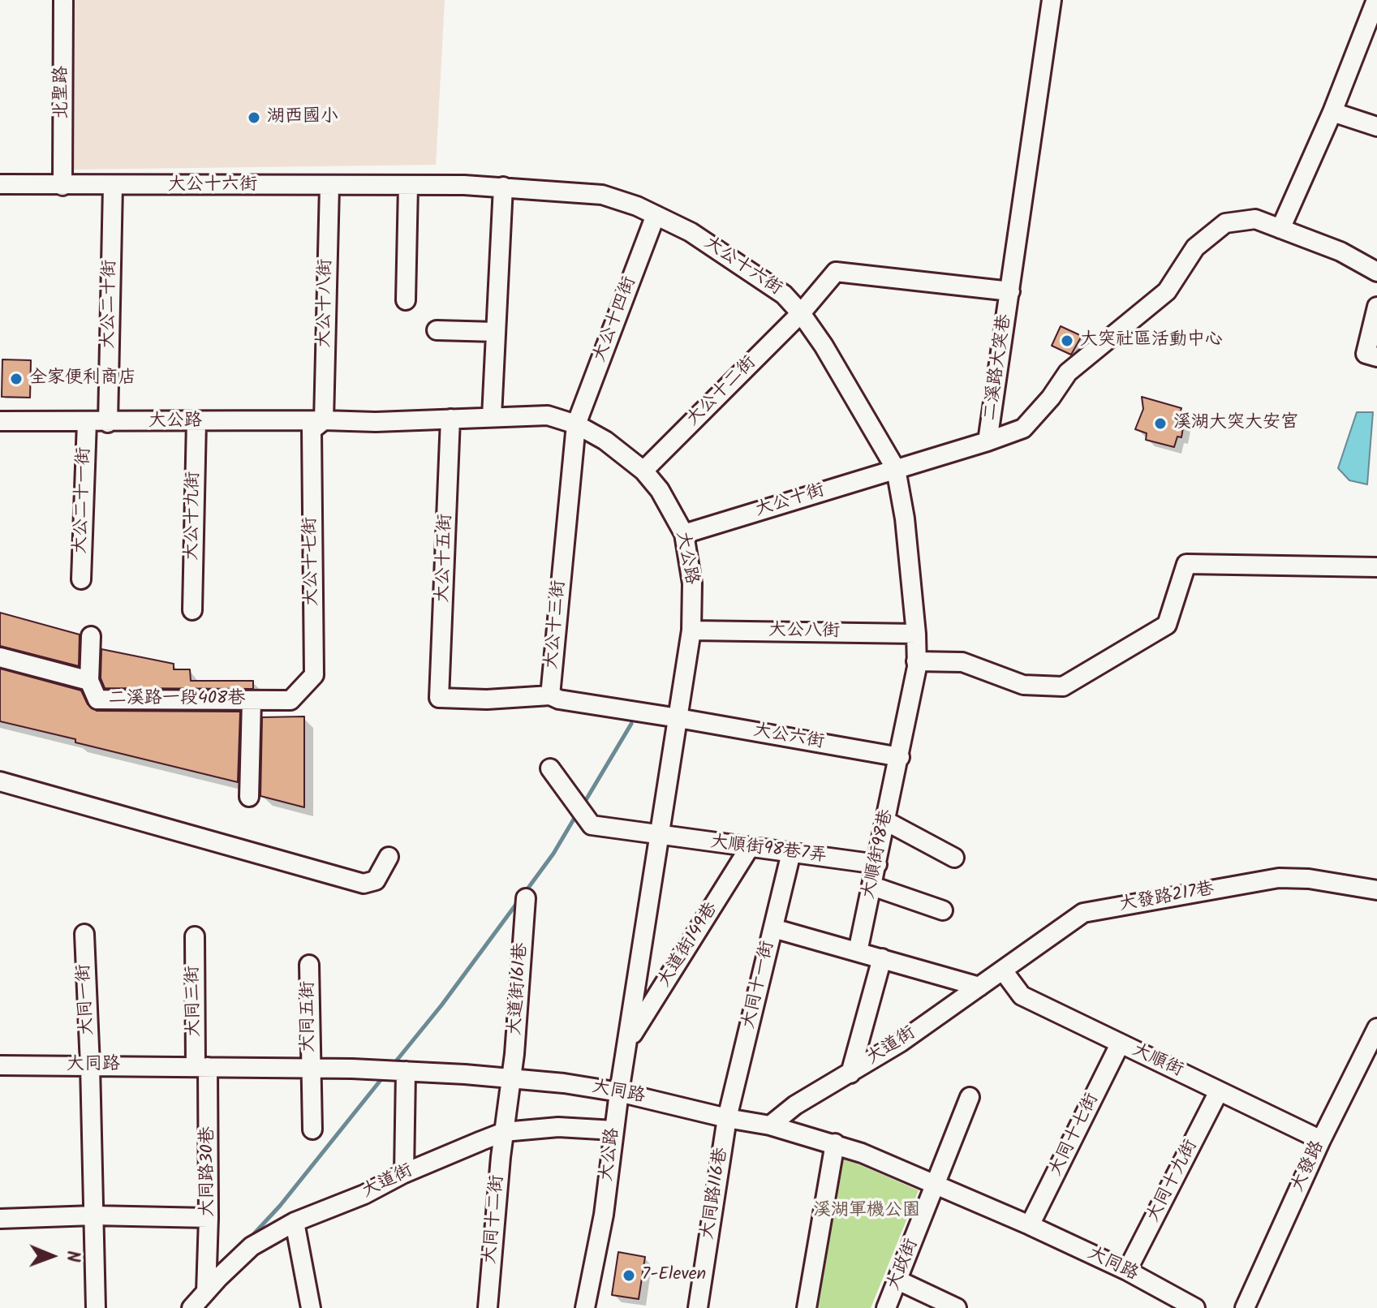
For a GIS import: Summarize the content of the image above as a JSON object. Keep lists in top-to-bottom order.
{
  "streets": {
    "street": [
      "北聖路",
      "大公十六街",
      "大公十八街",
      "大公二十街",
      "大公十四街",
      "二溪路大突巷",
      "大公十二街",
      "大公路",
      "大公二十一街",
      "大公十街",
      "大公十九街",
      "大公十五街",
      "大公十七街",
      "大公十三街",
      "大公八街",
      "二溪路一段408巷",
      "大公六街",
      "大順街98巷7弄",
      "大順街98巷",
      "大發路217巷",
      "大道街149巷",
      "大同十一街",
      "大道街161巷",
      "大同一街",
      "大同三街",
      "大同五街",
      "大道街",
      "大順街",
      "大同路",
      "大同十七街",
      "大發路",
      "大同路30巷",
      "大同十九街",
      "大同路116巷",
      "大同十二街",
      "大政街"
    ]
  },
  "crossings": [
    ["北聖路", "大公十六街"],
    ["大公十六街", "大公十八街"],
    ["大公十六街", "大公二十街"],
    ["大公十六街", "大公十四街"],
    ["大公十六街", "大公十二街"],
    ["大公十六街", "大公十街"],
    ["大公十八街", "大公路"],
    ["大公十八街", "大公十七街"],
    ["大公二十街", "大公路"],
    ["大公十四街", "大公路"],
    ["大公十四街", "大公十三街"],
    ["二溪路大突巷", "大公十二街"],
    ["二溪路大突巷", "大公十街"],
    ["大公十二街", "大公路"],
    ["大公路", "大公二十一街"],
    ["大公路", "大公十街"],
    ["大公路", "大公十九街"],
    ["大公路", "大公十五街"],
    ["大公路", "大公十七街"],
    ["大公路", "大公十三街"],
    ["大公路", "大公八街"],
    ["大公路", "大公六街"],
    ["大公路", "大順街98巷7弄"],
    ["大公路", "大道街149巷"],
    ["大公路", "大道街"],
    ["大公路", "大同路"],
    ["大公十五街", "大公十三街"],
    ["大公十七街", "二溪路一段408巷"],
    ["大公十三街", "大公六街"],
    ["大公六街", "大順街98巷"],
    ["大順街98巷7弄", "大順街98巷"],
    ["大順街98巷7弄", "大道街149巷"],
    ["大順街98巷7弄", "大同十一街"],
    ["大發路217巷", "大道街"],
    ["大發路217巷", "大順街"],
    ["大同十一街", "大同路"],
    ["大同十一街", "大同路116巷"],
    ["大道街161巷", "大道街"],
    ["大道街161巷", "大同路"],
    ["大道街161巷", "大同十二街"],
    ["大同一街", "大同路"],
    ["大同三街", "大同路"],
    ["大同三街", "大同路30巷"],
    ["大同五街", "大同路"],
    ["大道街", "大同路"],
    ["大道街", "大同路30巷"],
    ["大道街", "大同十二街"],
    ["大順街", "大同十七街"],
    ["大順街", "大發路"],
    ["大順街", "大同十九街"],
    ["大同路", "大同十七街"],
    ["大同路", "大同路30巷"],
    ["大同路", "大同十九街"],
    ["大同路", "大同路116巷"],
    ["大同路", "大政街"]
  ],
  "parks": ["溪湖軍機公園"],
  "places": [
    "湖西國小",
    "大突社區活動中心",
    "全家便利商店",
    "溪湖大突大安宮",
    "7-Eleven"
  ],
  "north": "right"
}
